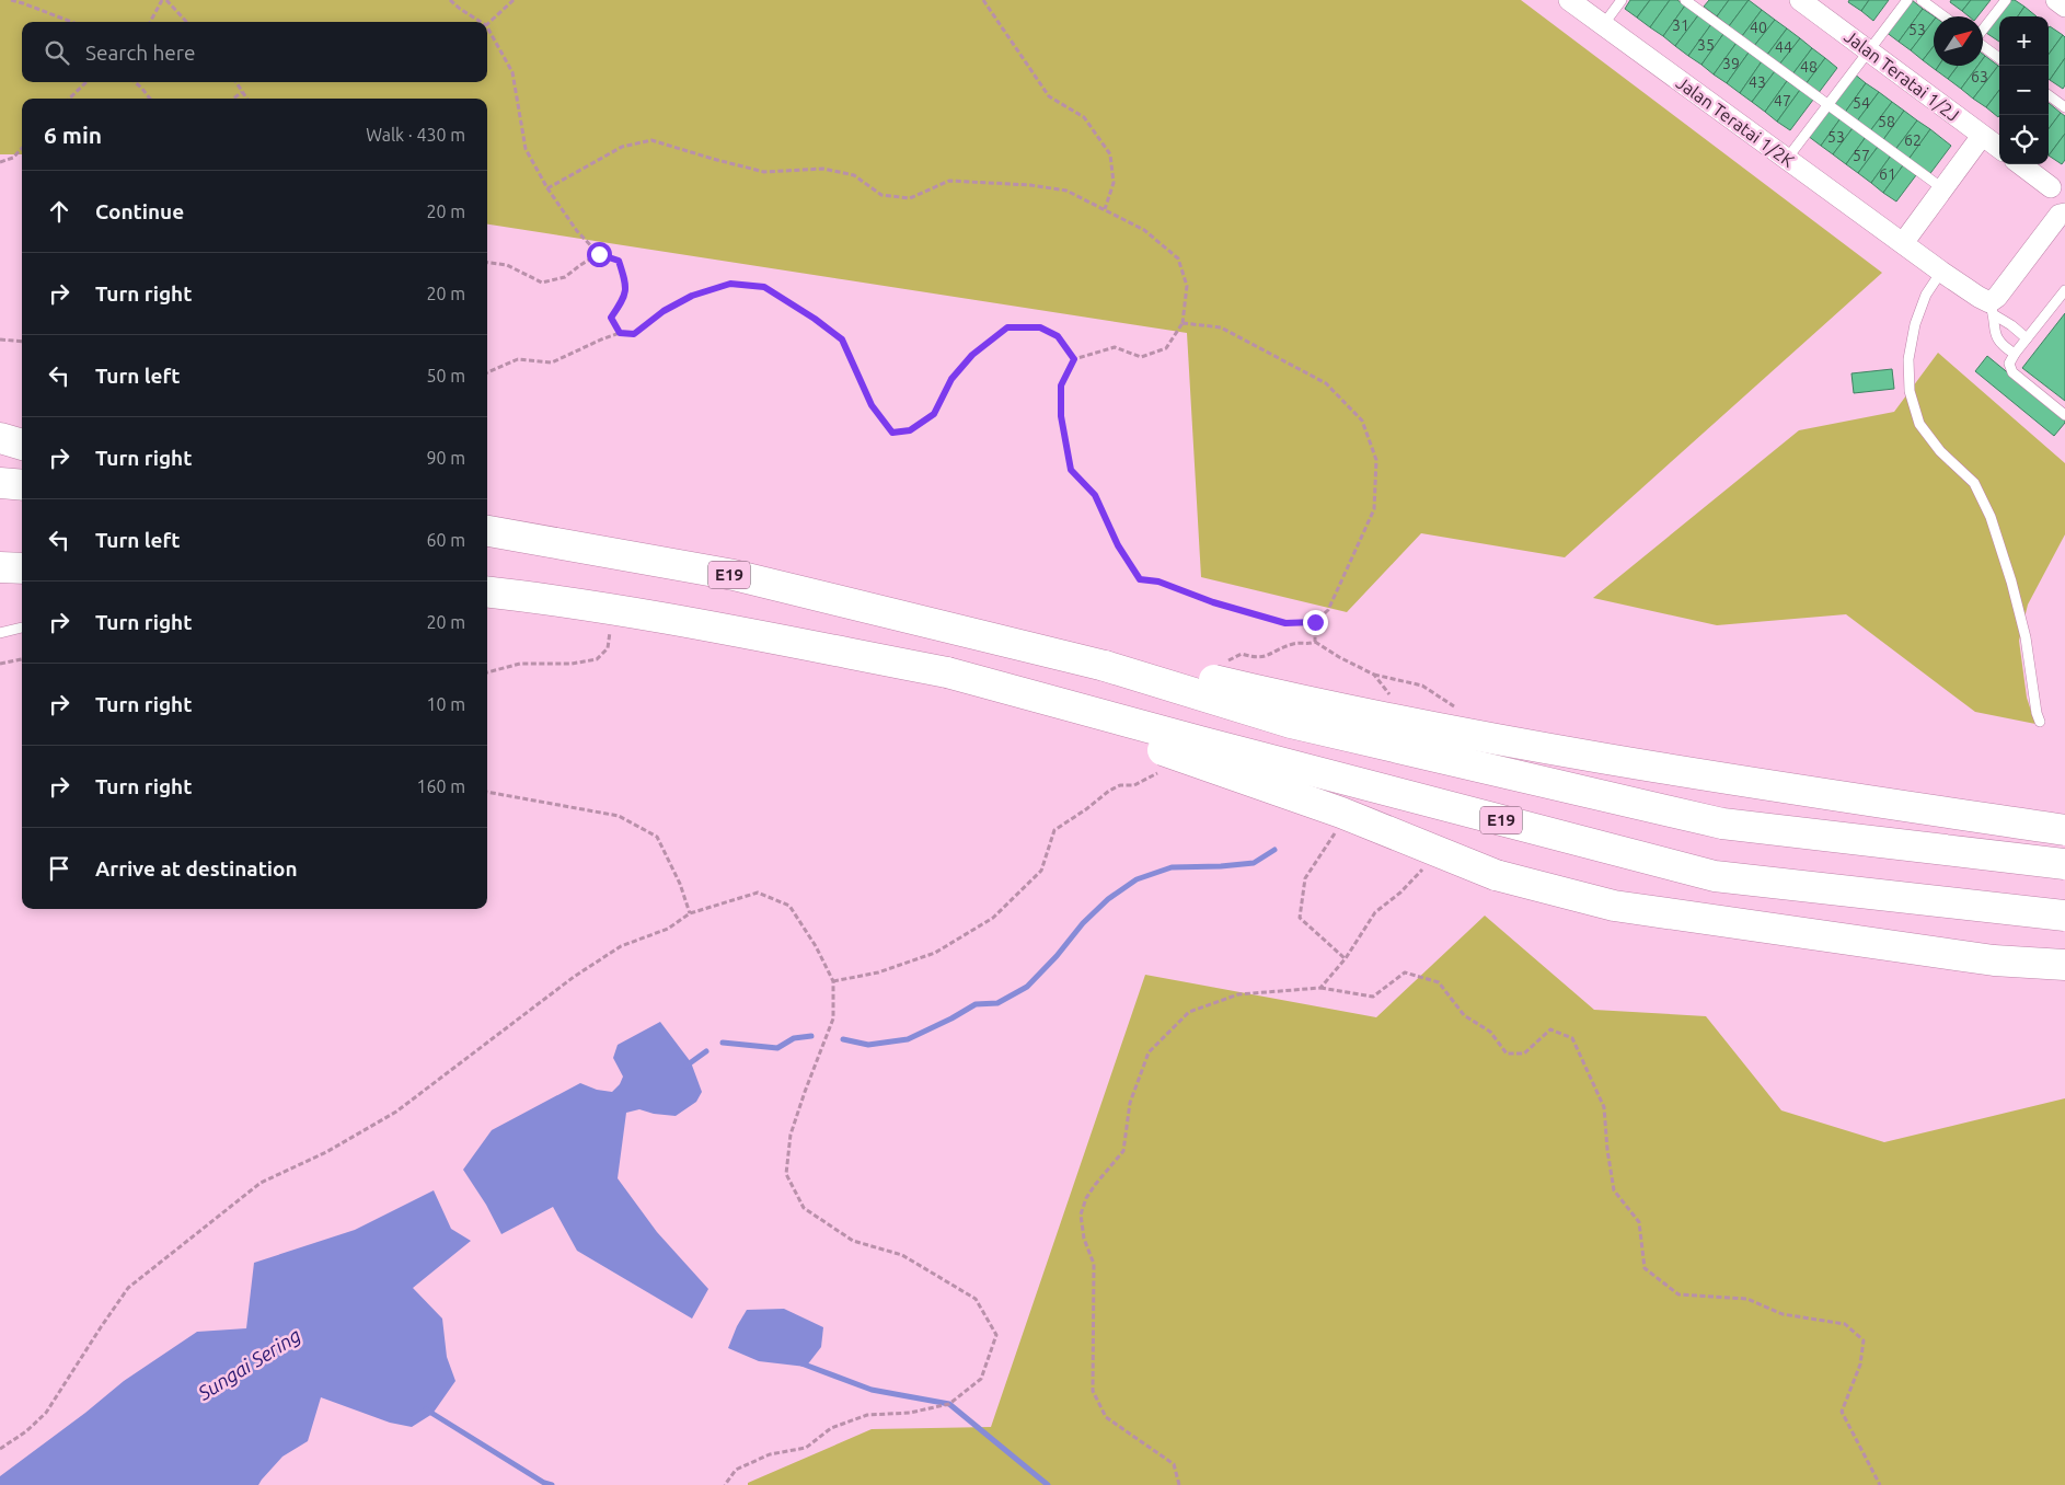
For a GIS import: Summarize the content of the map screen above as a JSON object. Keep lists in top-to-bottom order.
{
  "streets": {
    "highway": ["E19"],
    "street": ["Jalan Teratai 1/2J", "Jalan Teratai 1/2K"]
  },
  "water": ["Sungai Sering"],
  "house_numbers": [
    "31",
    "40",
    "53",
    "35",
    "44",
    "39",
    "48",
    "63",
    "43",
    "47",
    "54",
    "58",
    "53",
    "62",
    "57",
    "61"
  ],
  "north": "top right",
  "page": {
    "map_buttons": ["+", "−"],
    "search": "Search here",
    "heading": ["6 min", "Walk · 430 m"],
    "list": [
      ["Continue", "20 m"],
      ["Turn right", "20 m"],
      ["Turn left", "50 m"],
      ["Turn right", "90 m"],
      ["Turn left", "60 m"],
      ["Turn right", "20 m"],
      ["Turn right", "10 m"],
      ["Turn right", "160 m"],
      "Arrive at destination"
    ]
  }
}
